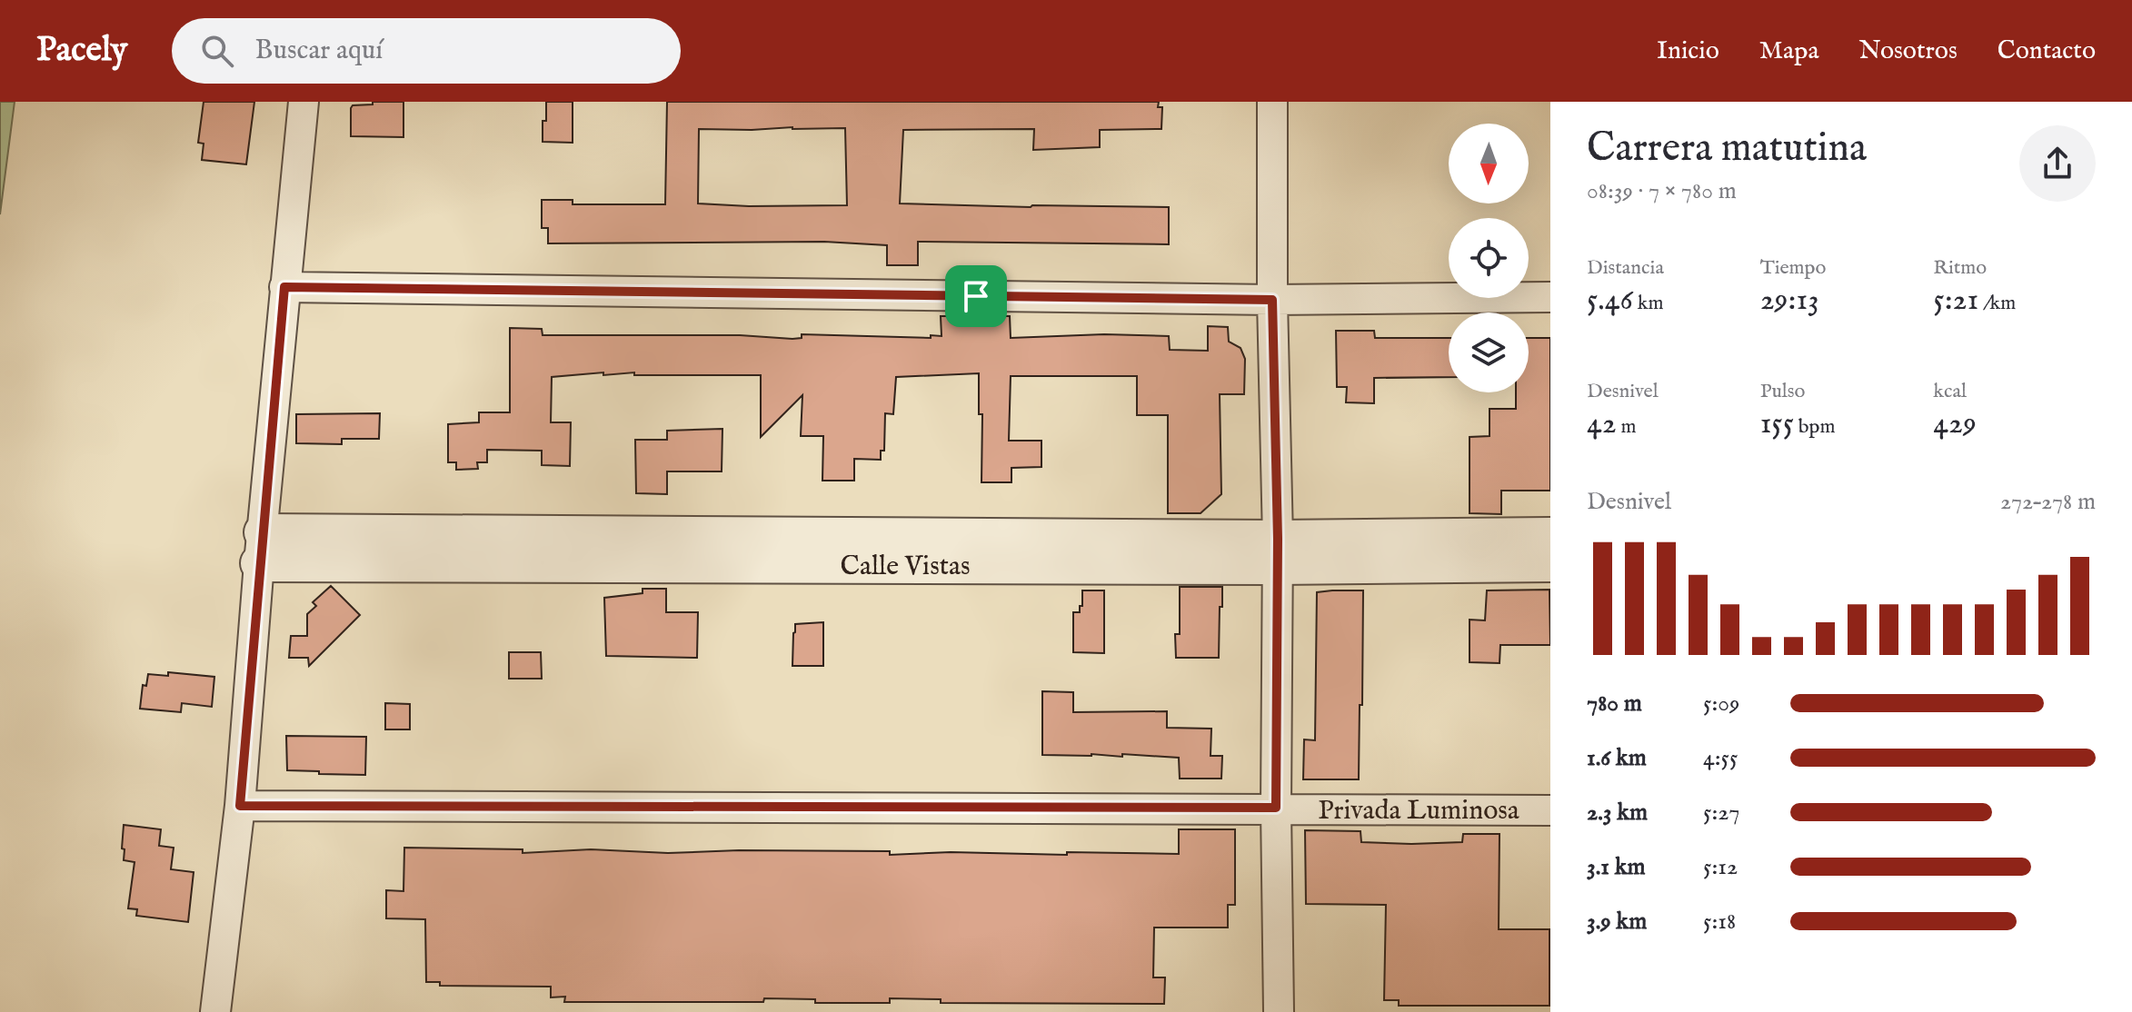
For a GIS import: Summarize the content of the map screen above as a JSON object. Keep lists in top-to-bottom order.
{
  "streets": {
    "street": ["Calle Vistas", "Privada Luminosa"]
  },
  "north": "bottom",
  "page": {
    "header": "Pacely",
    "search": "Buscar aquí",
    "nav": [
      "Inicio",
      "Mapa",
      "Nosotros",
      "Contacto"
    ],
    "heading": ["Carrera matutina", "08:39 · 7 × 780 m"],
    "stats": [
      ["Distancia", "5.46 km"],
      ["Tiempo", "29:13"],
      ["Ritmo", "5:21 /km"],
      ["Desnivel", "42 m"],
      ["Pulso", "155 bpm"],
      ["kcal", "429"]
    ],
    "chart": ["Desnivel", "272–278 m"],
    "list": [
      {
        "name": "780 m",
        "note": "5:09"
      },
      {
        "name": "1.6 km",
        "note": "4:55"
      },
      {
        "name": "2.3 km",
        "note": "5:27"
      },
      {
        "name": "3.1 km",
        "note": "5:12"
      },
      {
        "name": "3.9 km",
        "note": "5:18"
      }
    ]
  }
}
